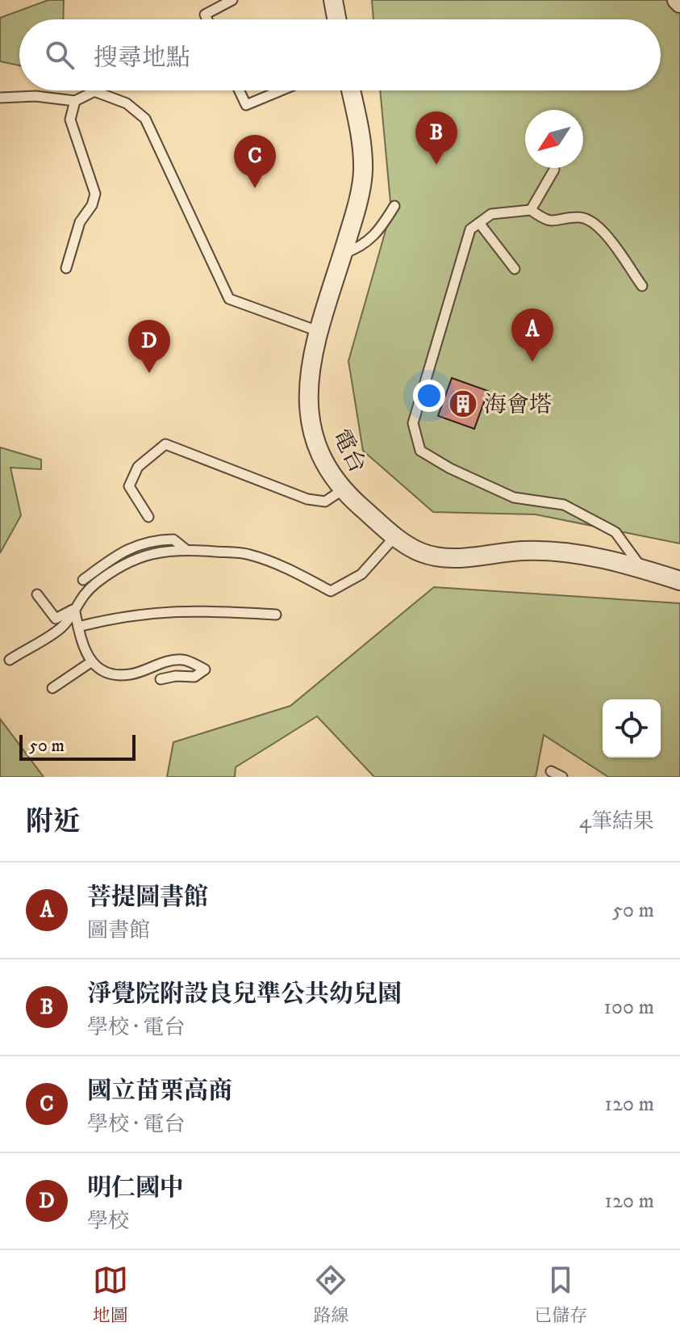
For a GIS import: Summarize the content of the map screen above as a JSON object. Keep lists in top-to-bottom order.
{
  "streets": {
    "street": ["電台"]
  },
  "places": {
    "building": ["海會塔"]
  },
  "scale_bar": "50 m",
  "north": "bottom left",
  "page": {
    "search": "搜尋地點",
    "pins": [
      "B",
      "C",
      "A",
      "D"
    ],
    "scale": "50 m",
    "heading": ["附近", "4筆結果"],
    "list": [
      {
        "mark": "A",
        "name": "菩提圖書館",
        "note": "圖書館",
        "value": "50 m"
      },
      {
        "mark": "B",
        "name": "淨覺院附設良兒準公共幼兒園",
        "note": "學校 · 電台",
        "value": "100 m"
      },
      {
        "mark": "C",
        "name": "國立苗栗高商",
        "note": "學校 · 電台",
        "value": "120 m"
      },
      {
        "mark": "D",
        "name": "明仁國中",
        "note": "學校",
        "value": "120 m"
      }
    ],
    "nav": ["地圖", "路線", "已儲存"]
  }
}
